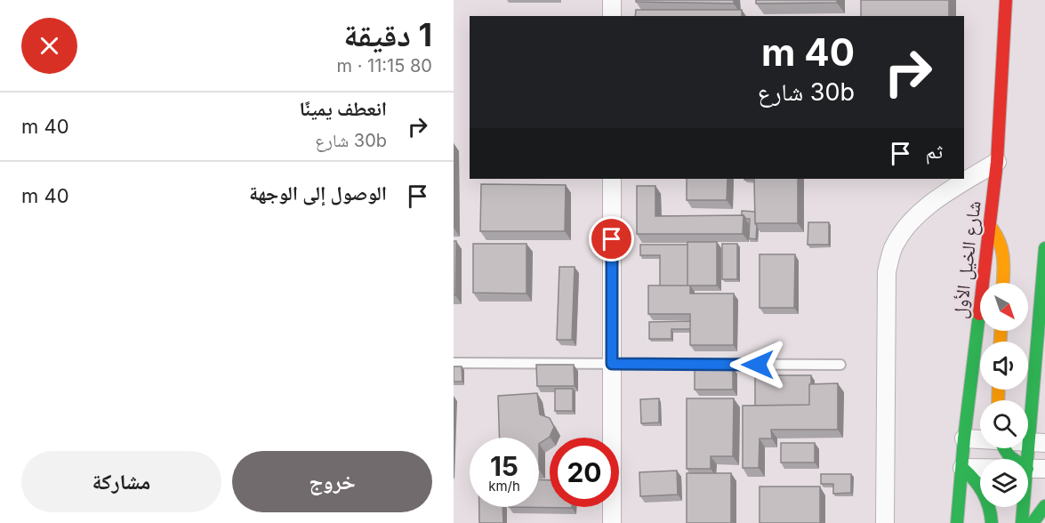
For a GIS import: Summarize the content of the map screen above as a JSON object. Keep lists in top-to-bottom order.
{
  "streets": {
    "main road": ["شارع الخيل الأول"]
  },
  "north": "bottom right",
  "page": {
    "heading": ["1 دقيقة", "80 m · 11:15"],
    "turn": ["40 m", "30b شارع"],
    "list": [
      {
        "name": "انعطف يمينًا",
        "note": "30b شارع",
        "value": "40 m"
      },
      {
        "name": "الوصول إلى الوجهة",
        "value": "40 m"
      }
    ],
    "then": "ثم",
    "speed": "15 km/h",
    "limit": "20",
    "buttons": ["خروج", "مشاركة"]
  }
}
